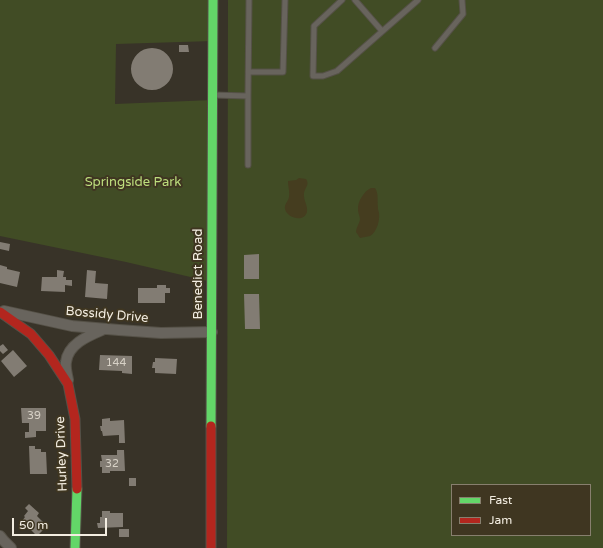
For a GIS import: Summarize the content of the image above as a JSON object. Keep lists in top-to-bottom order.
{
  "streets": {
    "street": ["Benedict Road", "Bossidy Drive", "Hurley Drive"]
  },
  "crossings": [
    ["Benedict Road", "Bossidy Drive"],
    ["Bossidy Drive", "Hurley Drive"]
  ],
  "parks": ["Springside Park"],
  "house_numbers": ["144", "39", "32"],
  "legend": ["Fast", "Jam"],
  "scale_bar": "50 m"
}
